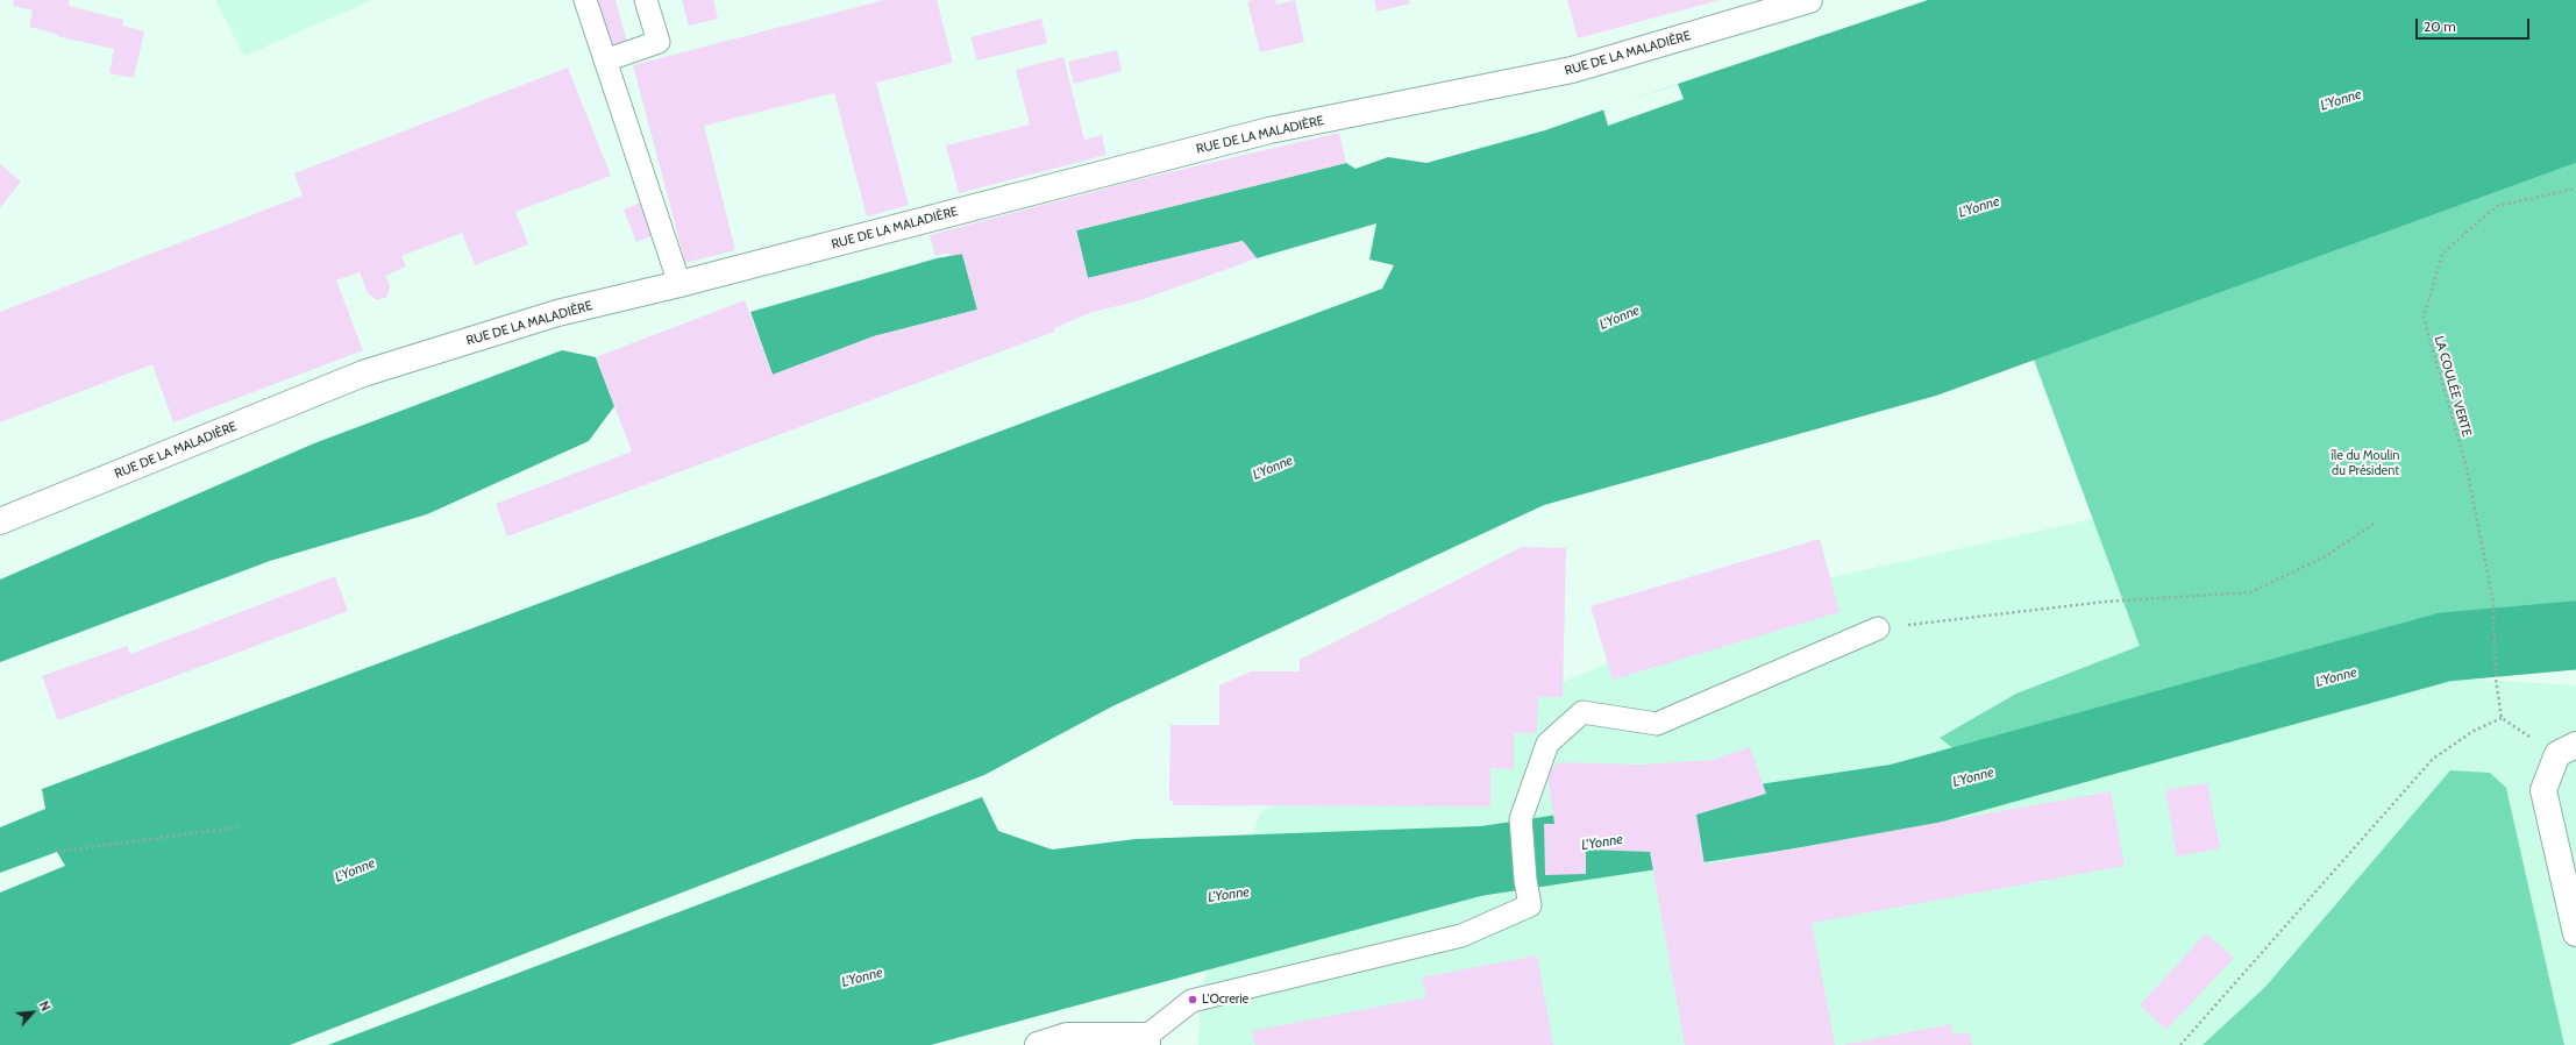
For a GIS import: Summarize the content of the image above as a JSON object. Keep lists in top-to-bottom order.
{
  "streets": {
    "street": ["RUE DE LA MALADIÈRE"],
    "path": ["LA COULÉE VERTE"]
  },
  "water": ["L'Yonne"],
  "parks": ["île du Moulin du Président"],
  "places": ["L'Ocrerie"],
  "scale_bar": "20 m",
  "north": "top right"
}
